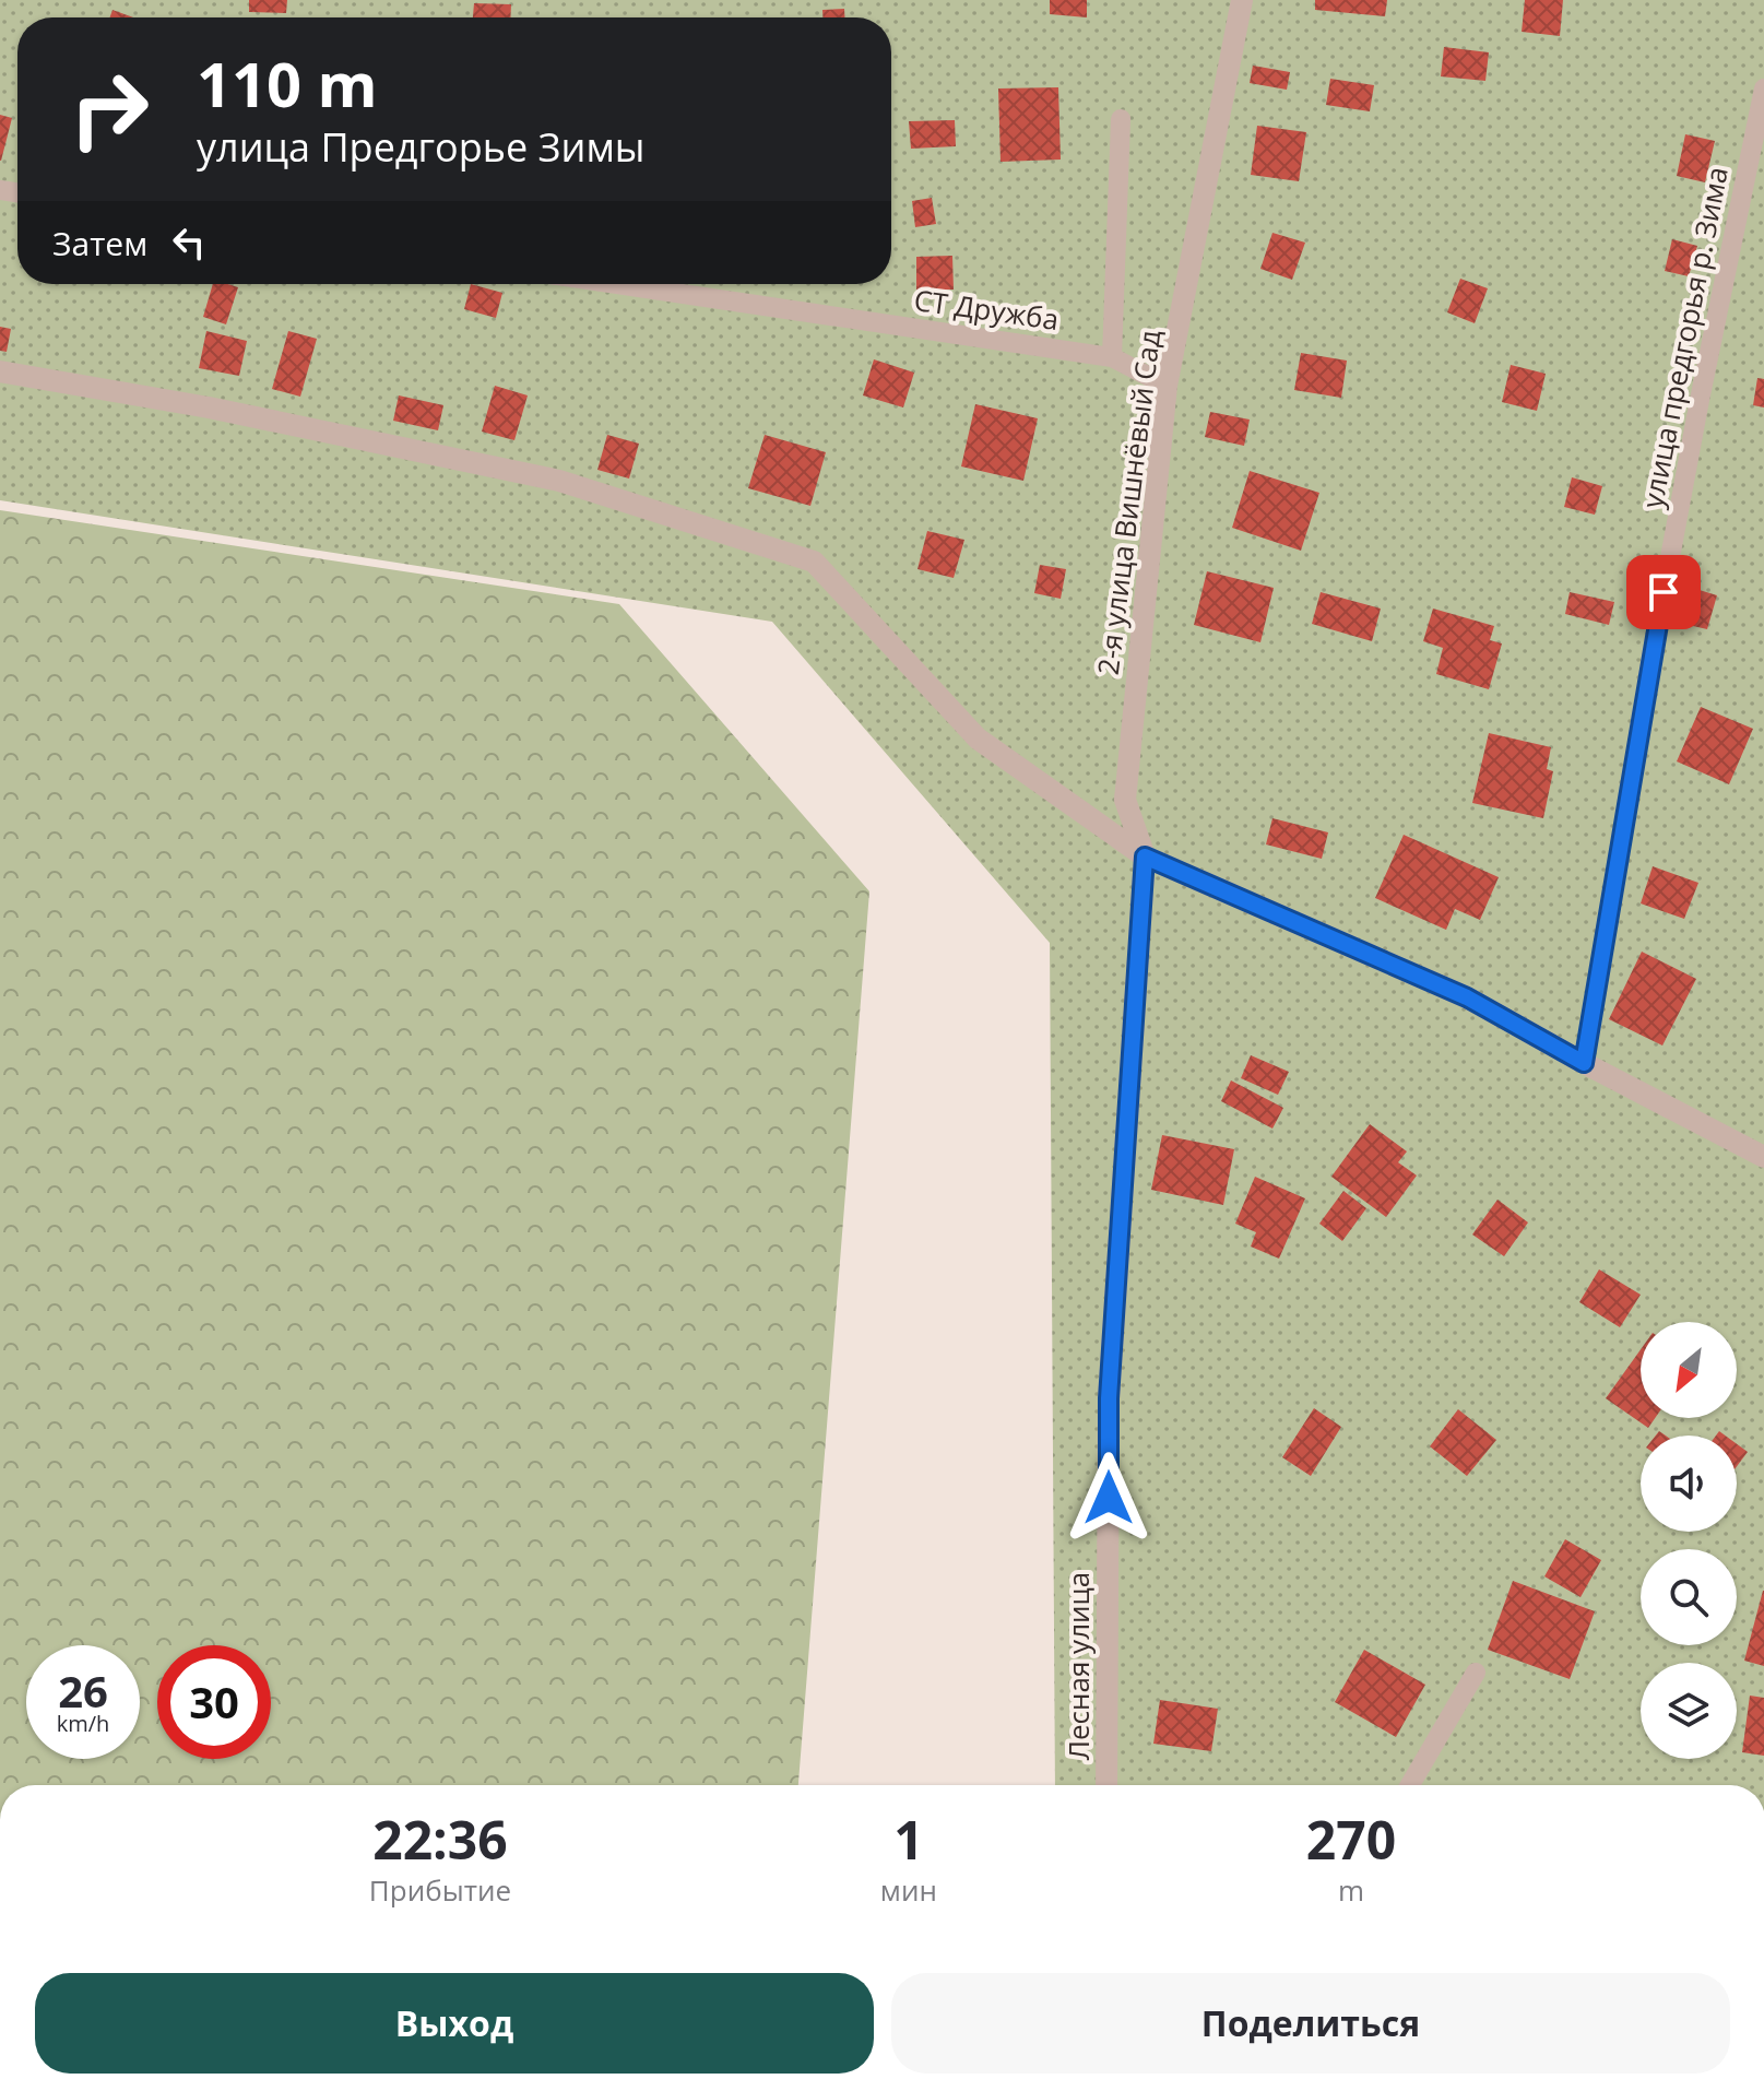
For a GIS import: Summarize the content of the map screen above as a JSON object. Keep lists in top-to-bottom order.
{
  "streets": {
    "street": ["2-я улица Вишнёвый Сад", "Лесная улица"],
    "lane": ["СТ Дружба", "улица предгорья р. Зима"]
  },
  "crossings": [
    ["СТ Дружба", "2-я улица Вишнёвый Сад"],
    ["2-я улица Вишнёвый Сад", "Лесная улица"]
  ],
  "north": "bottom left",
  "page": {
    "turn": ["110 m", "улица Предгорье Зимы"],
    "then": "Затем",
    "speed": "26 km/h",
    "limit": "30",
    "eta": [
      "22:36",
      "Прибытие",
      "1",
      "мин",
      "270",
      "m"
    ],
    "buttons": ["Выход", "Поделиться"]
  }
}
